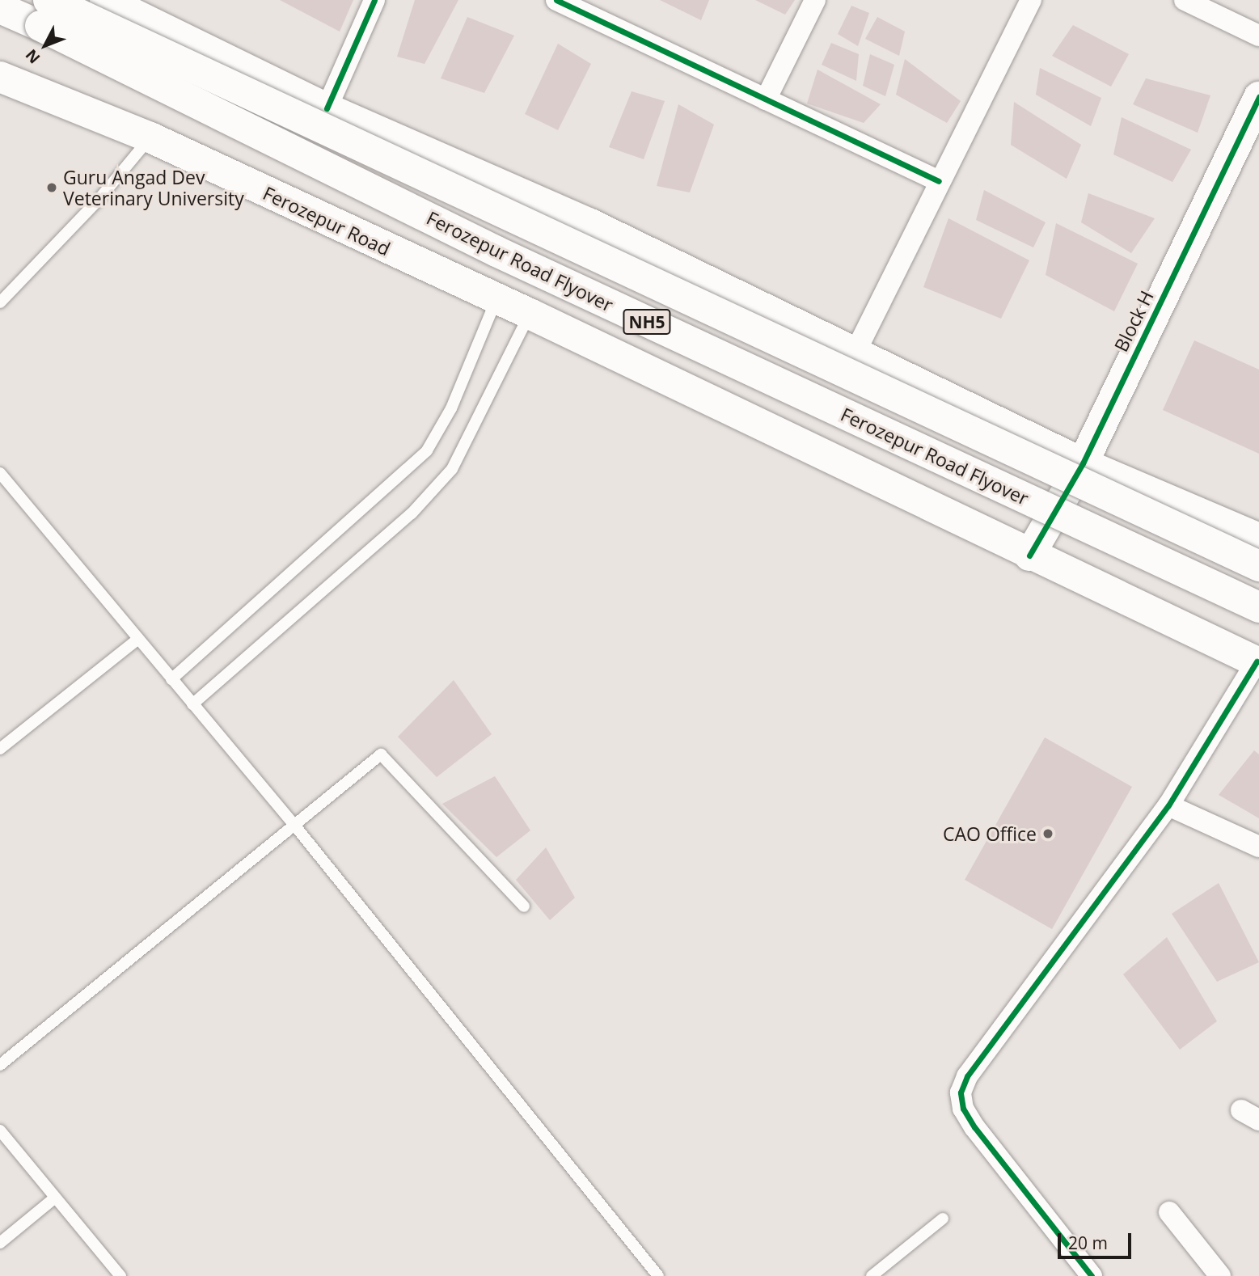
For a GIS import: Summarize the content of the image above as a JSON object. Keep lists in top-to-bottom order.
{
  "streets": {
    "main road": [
      "Ferozepur Road",
      "Ferozepur Road Flyover",
      "Block H",
      "NH5"
    ]
  },
  "crossings": [
    ["Ferozepur Road", "Block H"]
  ],
  "places": ["Guru Angad Dev Veterinary University", "CAO Office"],
  "scale_bar": "20 m",
  "north": "bottom left"
}
